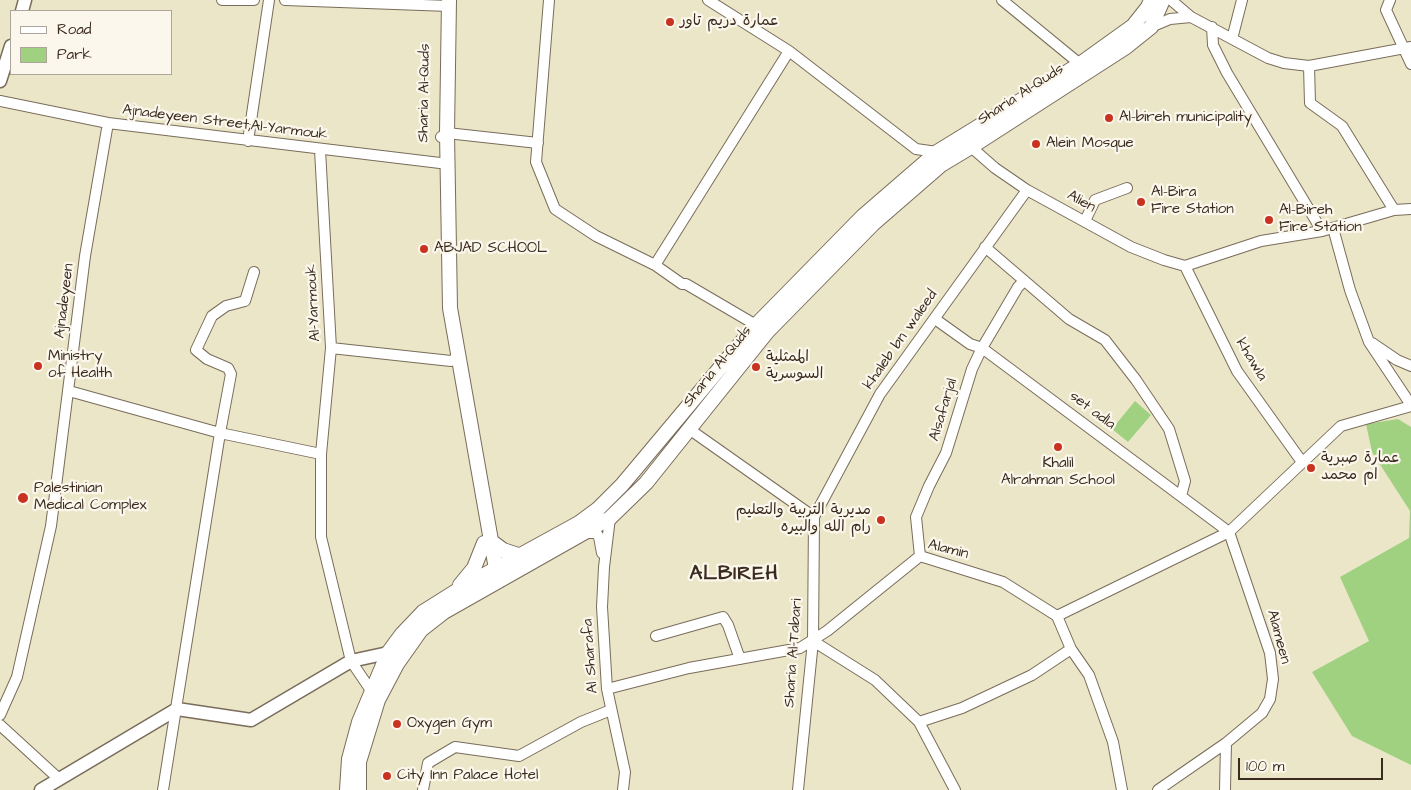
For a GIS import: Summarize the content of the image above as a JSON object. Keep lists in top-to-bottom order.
{
  "streets": {
    "main road": ["Sharia Al-Quds"],
    "street": [
      "Ajnadeyeen Street;Al-Yarmouk",
      "Alien",
      "Ajnadeyeen",
      "Al-Yarmouk",
      "khaleb bn waleed",
      "khawla",
      "Alsafarjal",
      "set adla",
      "Alamin",
      "Alameen",
      "Sharia Al-Tabari",
      "Al Sharafa"
    ]
  },
  "crossings": [
    ["Sharia Al-Quds", "Alien"],
    ["Sharia Al-Quds", "Al-Yarmouk"],
    ["Sharia Al-Quds", "Al Sharafa"],
    ["Ajnadeyeen Street;Al-Yarmouk", "Ajnadeyeen"],
    ["Ajnadeyeen Street;Al-Yarmouk", "Al-Yarmouk"],
    ["Alien", "khaleb bn waleed"],
    ["Alien", "khawla"],
    ["khaleb bn waleed", "set adla"],
    ["khaleb bn waleed", "Sharia Al-Tabari"],
    ["Alsafarjal", "set adla"],
    ["Alsafarjal", "Alamin"],
    ["set adla", "Alameen"],
    ["Alamin", "Sharia Al-Tabari"],
    ["Alamin", "Al Sharafa"]
  ],
  "districts": ["ALBIREH"],
  "places": [
    "عمارة دريم تاور",
    "Al-bireh municipality",
    "Alein Mosque",
    "Al-Bira Fire Station",
    "Al-Bireh Fire Station",
    "ABJAD SCHOOL",
    "Ministry of Health",
    "الممثلية السوسرية",
    "Khalil Alrahman School",
    "عمارة صبرية ام محمد",
    "Palestinian Medical Complex",
    "مديرية التربية والتعليم رام الله والبيره",
    "Oxygen Gym",
    "City Inn Palace Hotel"
  ],
  "legend": ["Road", "Park"],
  "scale_bar": "100 m"
}
